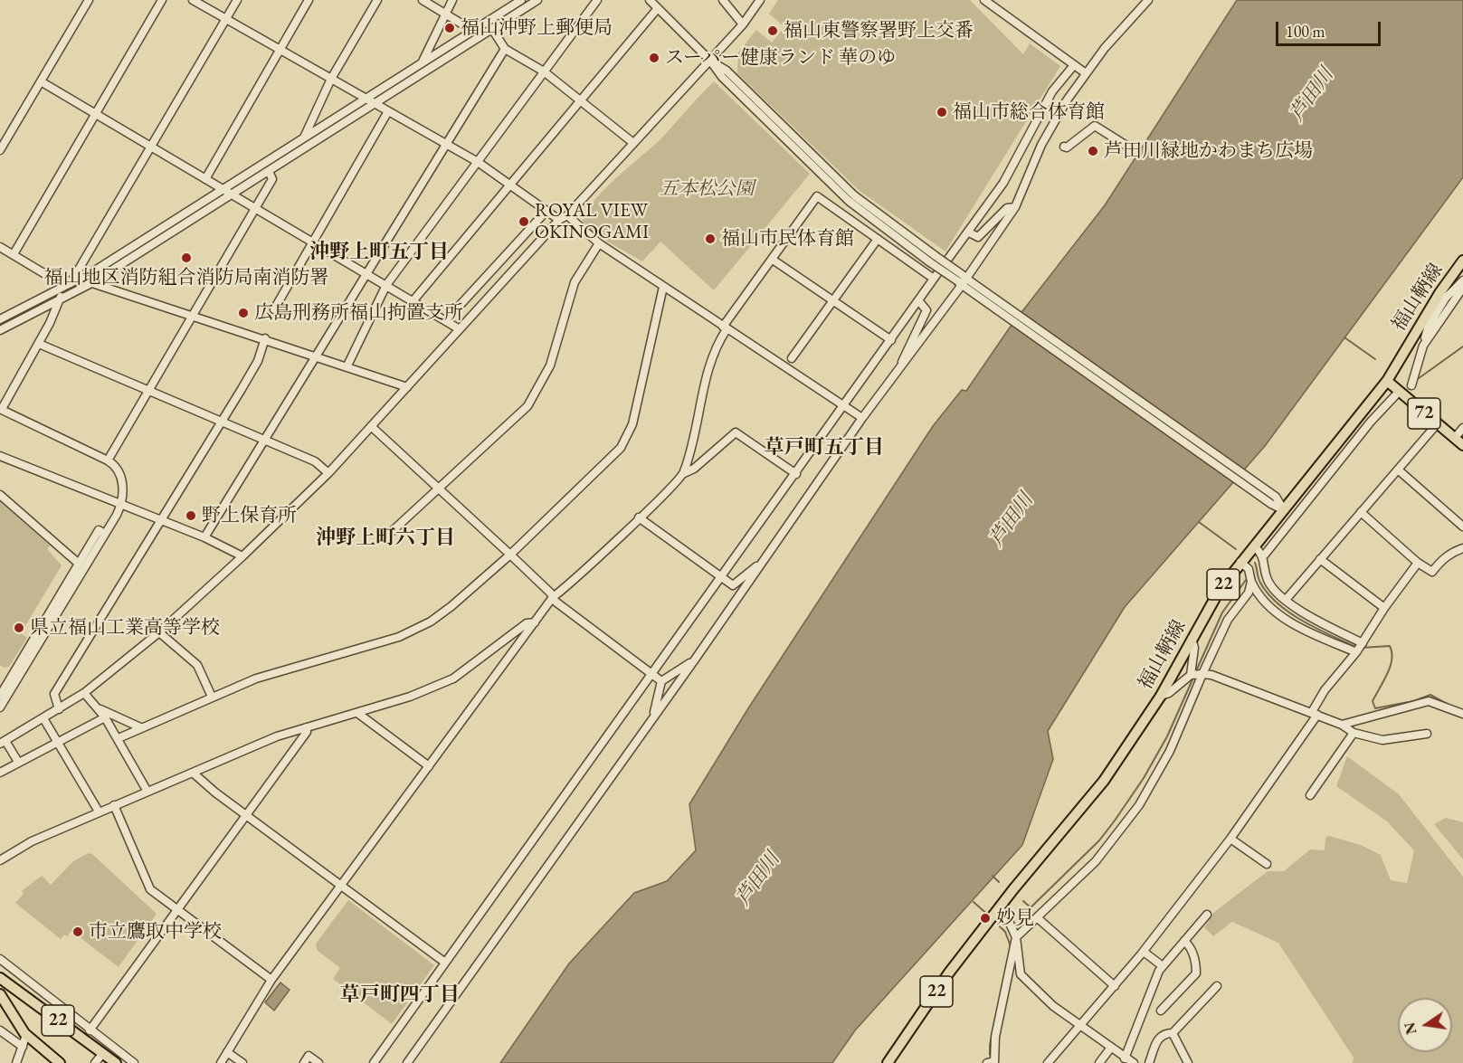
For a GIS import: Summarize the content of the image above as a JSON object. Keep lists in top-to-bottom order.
{
  "streets": {
    "main road": ["福山鞆線", "72", "22"]
  },
  "crossings": [
    ["福山鞆線", "72"]
  ],
  "districts": [
    "沖野上町五丁目",
    "草戸町五丁目",
    "沖野上町六丁目",
    "草戸町四丁目"
  ],
  "water": ["芦田川"],
  "parks": ["五本松公園"],
  "places": [
    "福山沖野上郵便局",
    "福山東警察署野上交番",
    "スーパー健康ランド 華のゆ",
    "福山市総合体育館",
    "芦田川緑地かわまち広場",
    "ROYAL VIEW OKINOGAMI",
    "福山市民体育館",
    "福山地区消防組合消防局南消防署",
    "広島刑務所福山拘置支所",
    "野上保育所",
    "県立福山工業高等学校",
    "妙見",
    "市立鷹取中学校"
  ],
  "scale_bar": "100 m",
  "north": "left"
}
